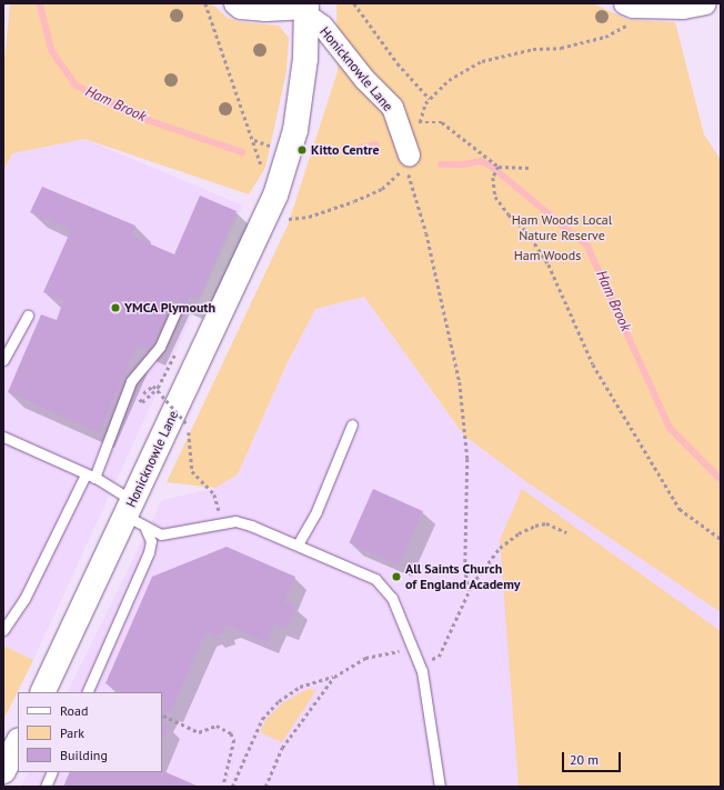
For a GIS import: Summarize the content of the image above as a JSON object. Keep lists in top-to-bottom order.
{
  "streets": {
    "street": ["Honicknowle Lane"]
  },
  "water": ["Ham Brook"],
  "parks": ["Ham Woods Local Nature Reserve", "Ham Woods"],
  "places": ["Kitto Centre", "YMCA Plymouth", "All Saints Church of England Academy"],
  "legend": ["Road", "Park", "Building"],
  "scale_bar": "20 m"
}
